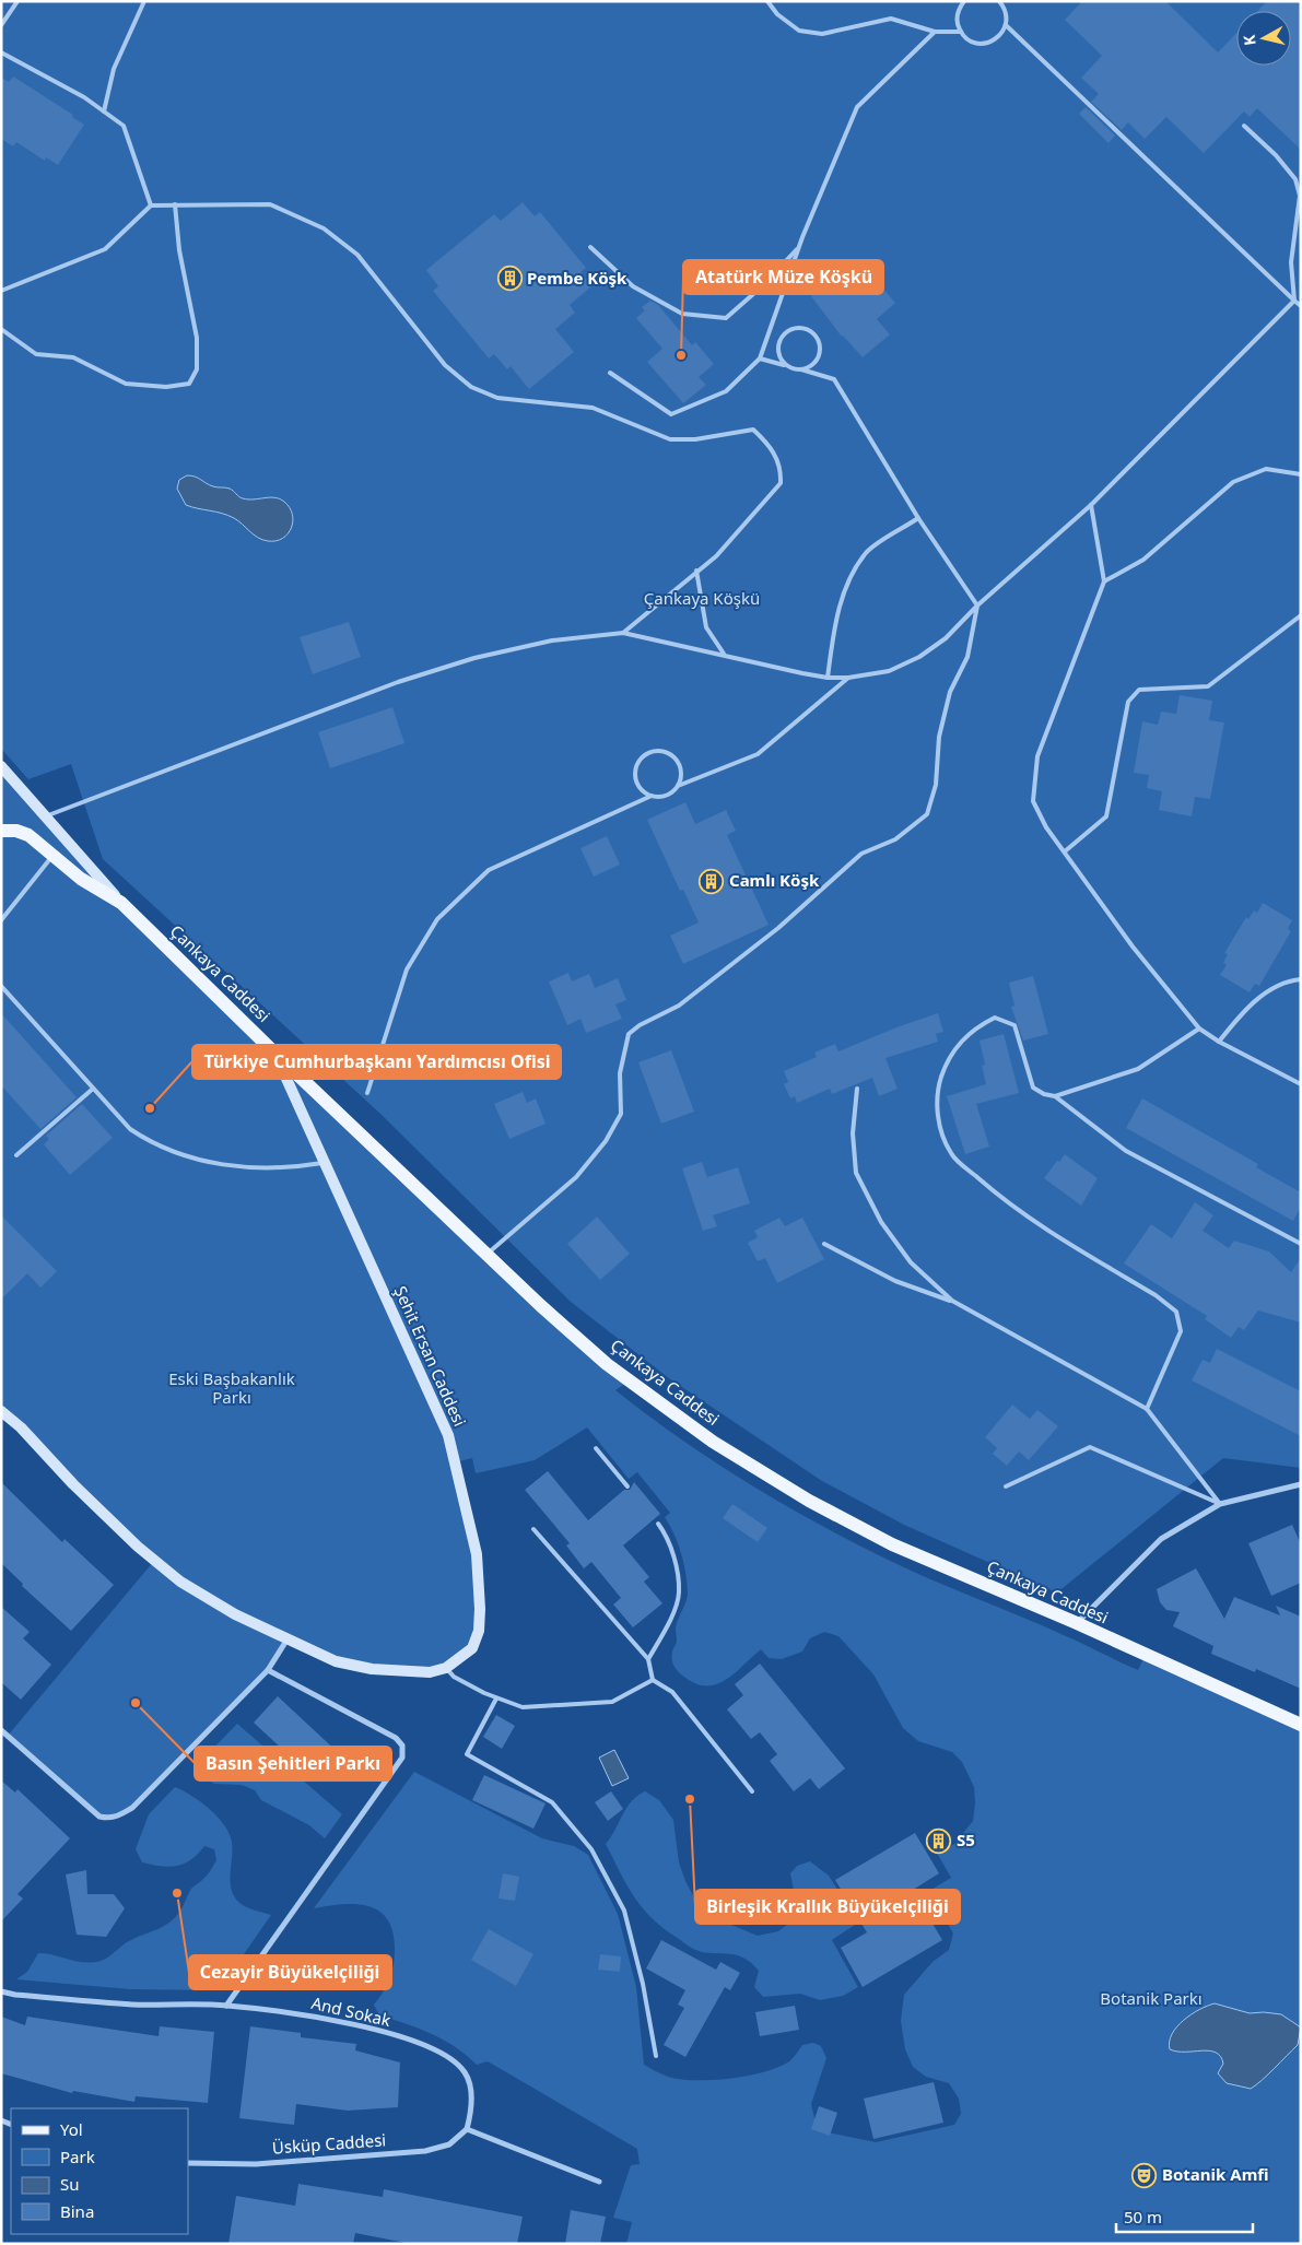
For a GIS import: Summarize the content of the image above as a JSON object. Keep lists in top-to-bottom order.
{
  "streets": {
    "main road": ["Çankaya Caddesi", "Şehit Ersan Caddesi"],
    "street": ["And Sokak", "Üsküp Caddesi"]
  },
  "crossings": [
    ["Çankaya Caddesi", "Şehit Ersan Caddesi"],
    ["And Sokak", "Üsküp Caddesi"]
  ],
  "parks": ["Çankaya Köşkü", "Eski Başbakanlık Parkı", "Botanik Parkı"],
  "places": {
    "building": ["Pembe Köşk", "Camlı Köşk", "S5"],
    "other": [
      "Atatürk Müze Köşkü",
      "Türkiye Cumhurbaşkanı Yardımcısı Ofisi",
      "Basın Şehitleri Parkı",
      "Birleşik Krallık Büyükelçiliği",
      "Cezayir Büyükelçiliği"
    ],
    "theatre": ["Botanik Amfi"]
  },
  "legend": [
    "Yol",
    "Park",
    "Su",
    "Bina"
  ],
  "scale_bar": "50 m",
  "north": "left"
}
